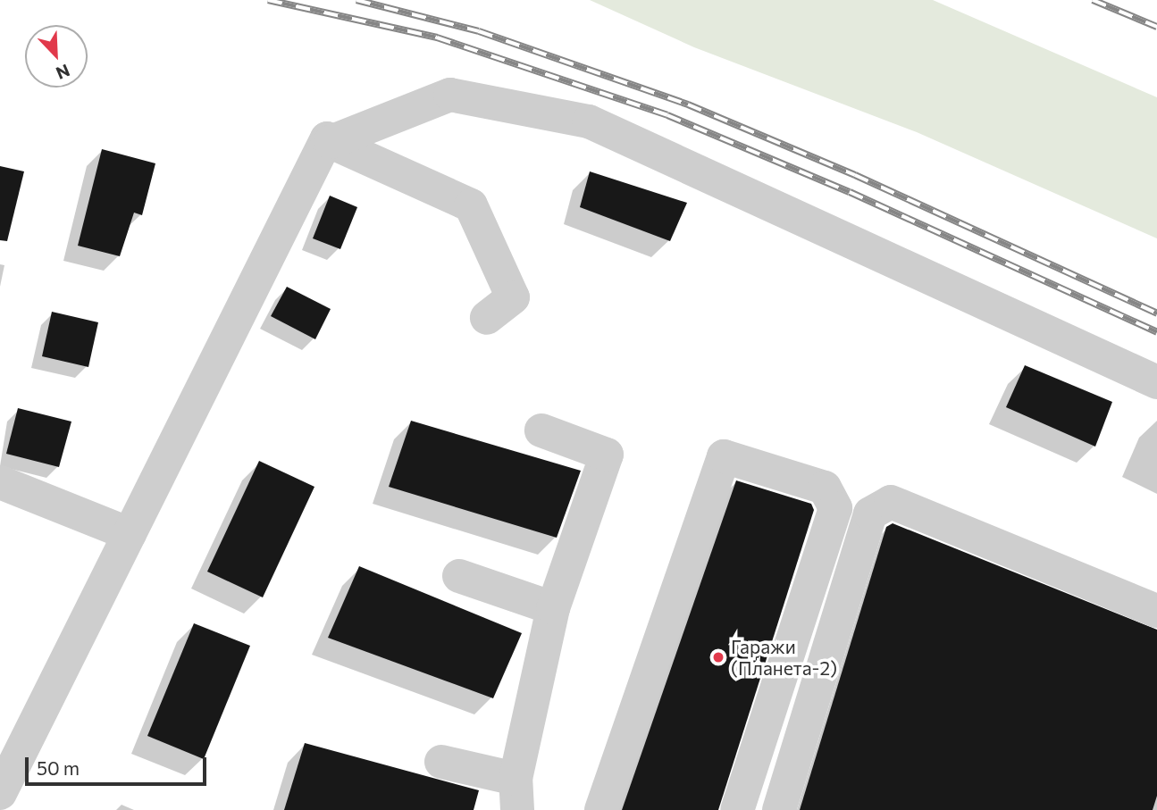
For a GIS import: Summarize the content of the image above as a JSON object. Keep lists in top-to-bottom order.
{
  "places": ["Гаражи (Планета-2)"],
  "scale_bar": "50 m",
  "north": "bottom right"
}
